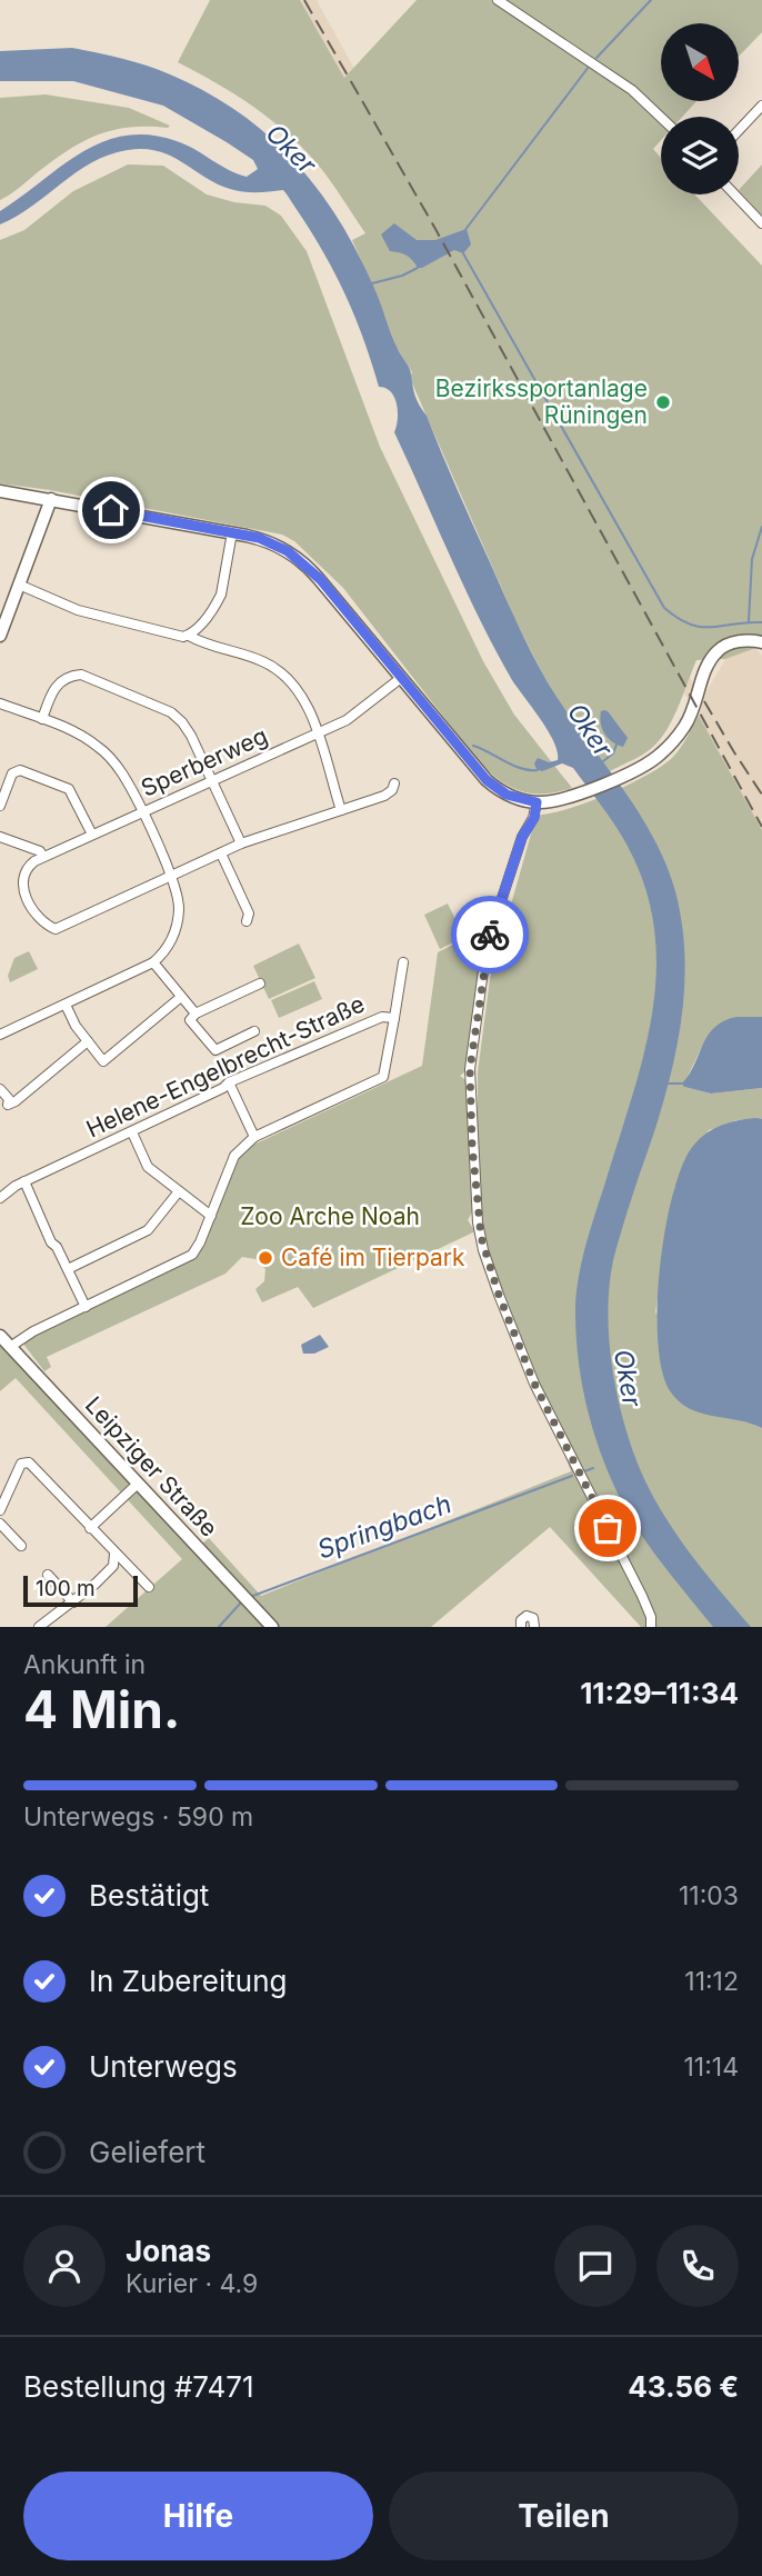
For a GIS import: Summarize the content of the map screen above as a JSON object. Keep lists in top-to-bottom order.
{
  "streets": {
    "street": ["Sperberweg", "Helene-Engelbrecht-Straße", "Leipziger Straße"]
  },
  "water": ["Oker", "Springbach"],
  "parks": ["Zoo Arche Noah"],
  "places": ["Bezirkssportanlage Rüningen", "Café im Tierpark"],
  "scale_bar": "100 m",
  "north": "bottom right",
  "page": {
    "scale": "100 m",
    "heading": ["4 Min.", "Ankunft in", "11:29–11:34"],
    "panel": [
      "Jonas",
      "Kurier · 4.9",
      "Bestellung #7471",
      "43.56 €"
    ],
    "bar": "Unterwegs · 590 m",
    "list": [
      ["Bestätigt", "11:03"],
      ["In Zubereitung", "11:12"],
      ["Unterwegs", "11:14"],
      "Geliefert"
    ],
    "buttons": ["Hilfe", "Teilen"]
  }
}
